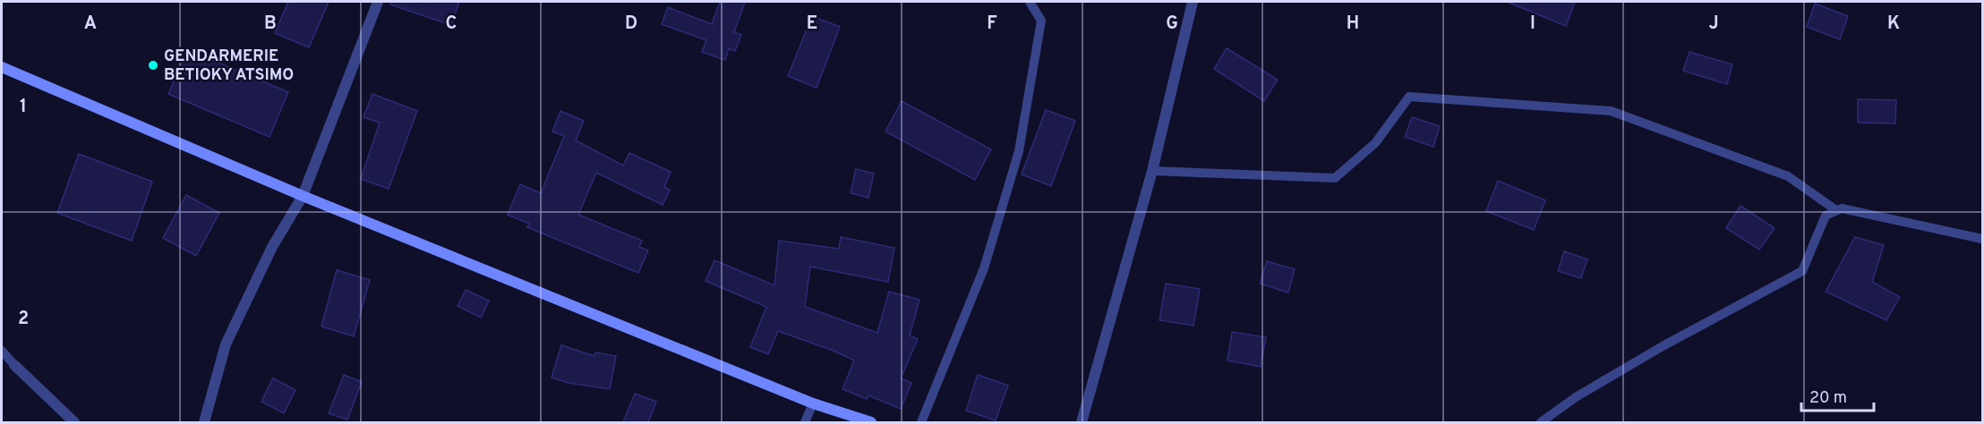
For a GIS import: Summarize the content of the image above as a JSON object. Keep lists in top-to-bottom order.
{
  "places": ["GENDARMERIE BETIOKY ATSIMO"],
  "scale_bar": "20 m",
  "grid": {
    "columns": [
      "A",
      "B",
      "C",
      "D",
      "E",
      "F",
      "G",
      "H",
      "I",
      "J",
      "K"
    ],
    "rows": ["1", "2"]
  }
}
